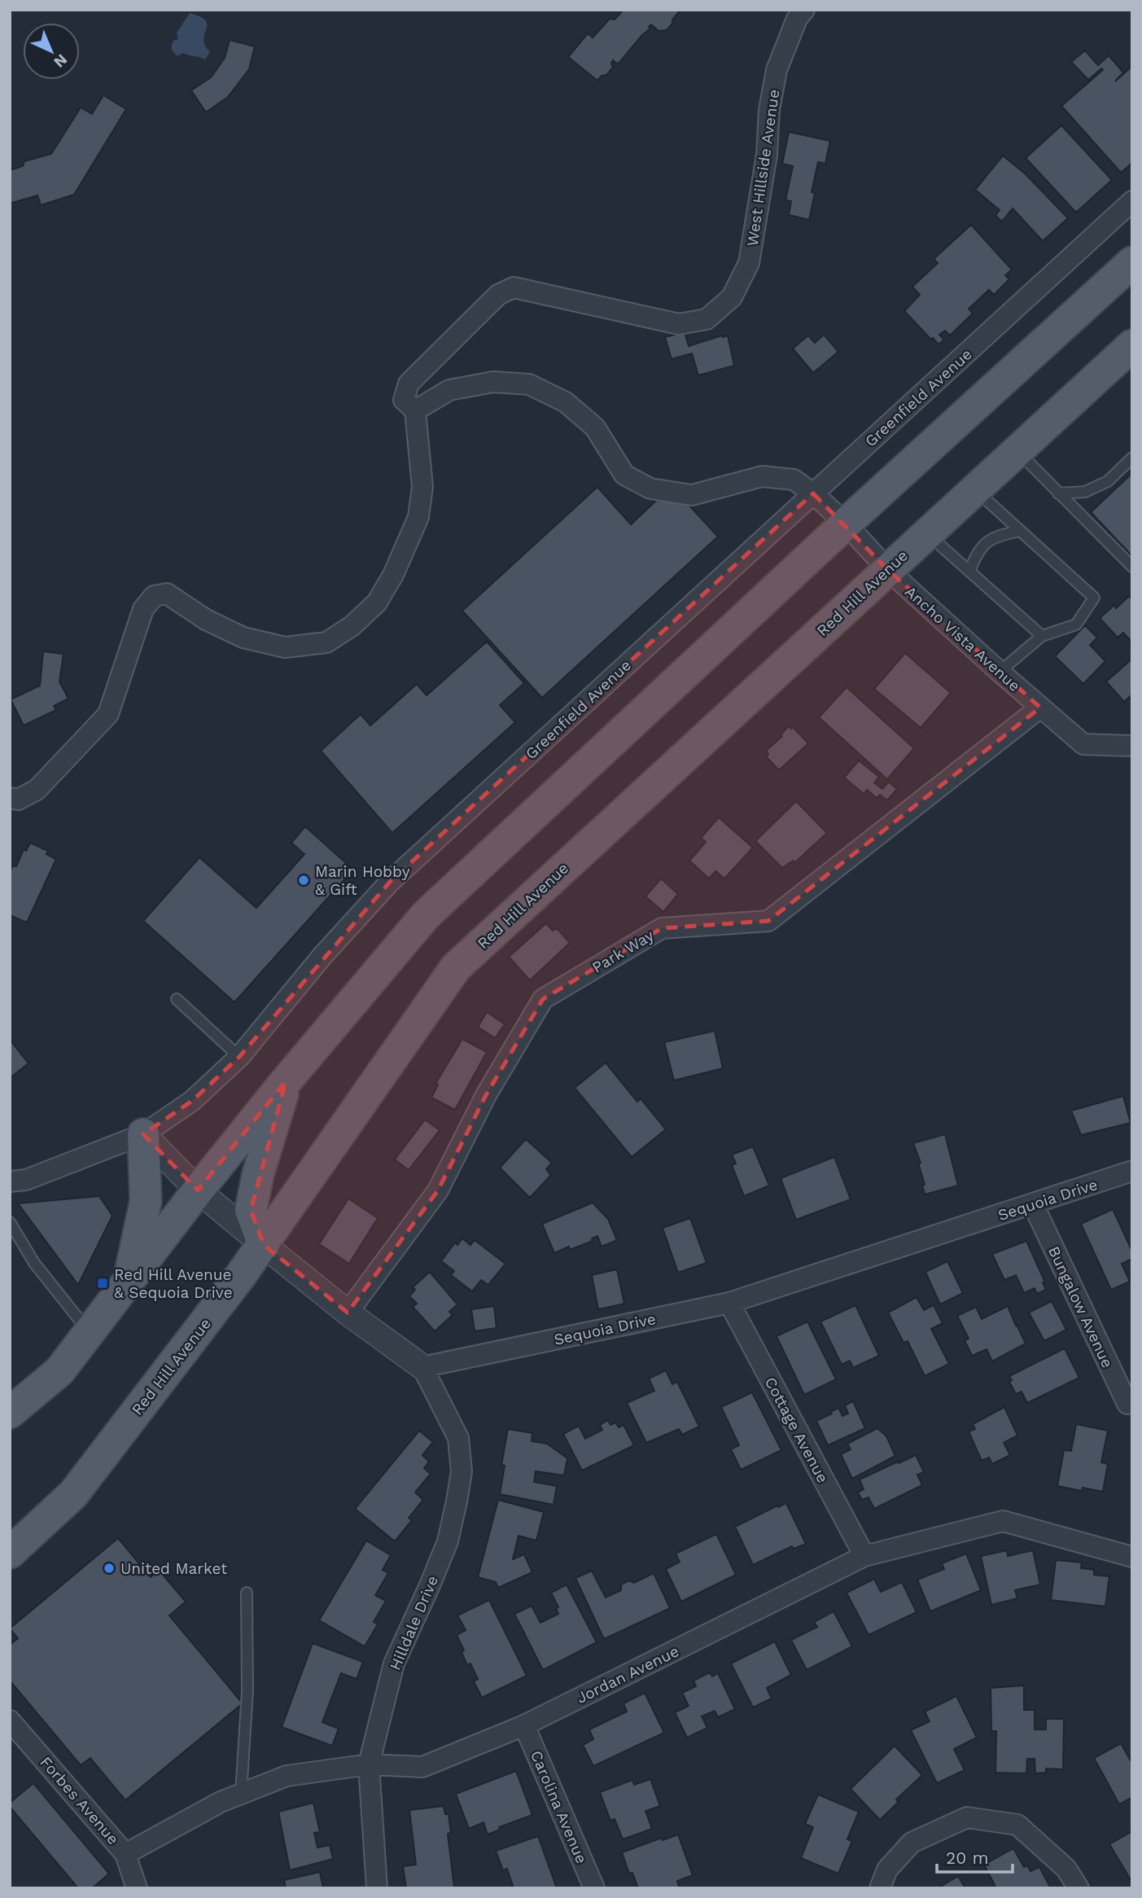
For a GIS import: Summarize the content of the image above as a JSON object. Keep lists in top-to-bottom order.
{
  "streets": {
    "main road": ["Red Hill Avenue"],
    "street": [
      "West Hillside Avenue",
      "Greenfield Avenue",
      "Ancho Vista Avenue",
      "Park Way",
      "Sequoia Drive",
      "Bungalow Avenue",
      "Cottage Avenue",
      "Hilldale Drive",
      "Jordan Avenue",
      "Forbes Avenue",
      "Carolina Avenue"
    ]
  },
  "crossings": [
    ["West Hillside Avenue", "Ancho Vista Avenue"],
    ["Greenfield Avenue", "Ancho Vista Avenue"],
    ["Red Hill Avenue", "Ancho Vista Avenue"],
    ["Ancho Vista Avenue", "Park Way"],
    ["Sequoia Drive", "Bungalow Avenue"],
    ["Sequoia Drive", "Cottage Avenue"],
    ["Sequoia Drive", "Hilldale Drive"],
    ["Cottage Avenue", "Jordan Avenue"],
    ["Hilldale Drive", "Jordan Avenue"],
    ["Jordan Avenue", "Forbes Avenue"],
    ["Jordan Avenue", "Carolina Avenue"]
  ],
  "places": {
    "other": ["Marin Hobby & Gift", "United Market"],
    "transit": ["Red Hill Avenue & Sequoia Drive"]
  },
  "scale_bar": "20 m",
  "north": "bottom right"
}
